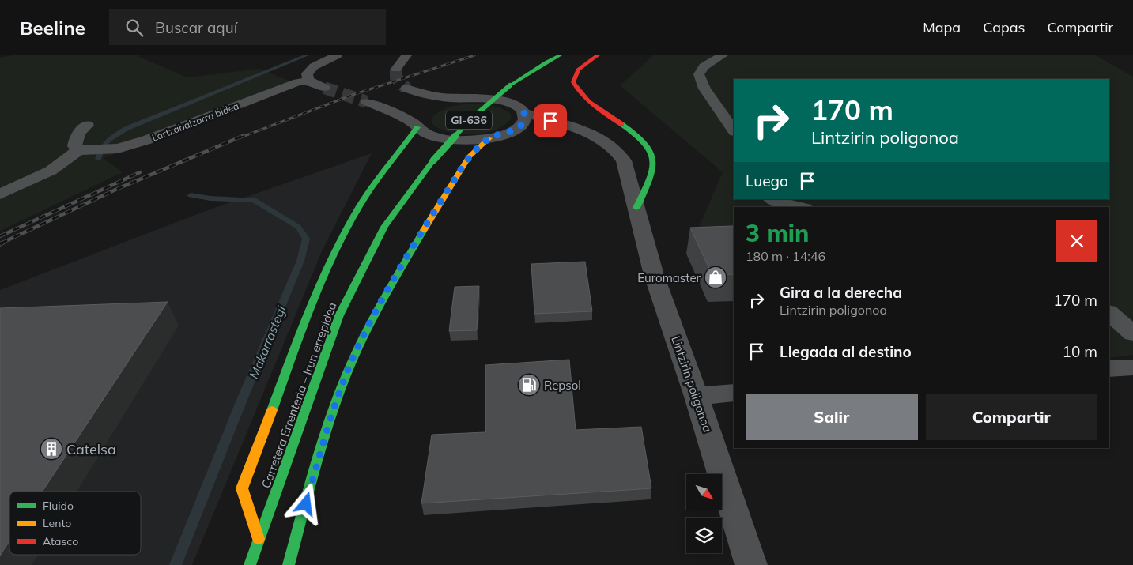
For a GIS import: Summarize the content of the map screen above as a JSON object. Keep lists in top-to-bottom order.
{
  "streets": {
    "main road": ["GI-636", "Carretera Errenteria – Irun errepidea"],
    "street": ["Lartzabalzarra bidea", "Lintzirin poligonoa"]
  },
  "water": ["Makarrastegi"],
  "places": {
    "shop": ["Euromaster"],
    "fuel station": ["Repsol"],
    "building": ["Catelsa"]
  },
  "legend": ["Fluido", "Lento", "Atasco"],
  "north": "bottom right",
  "page": {
    "header": "Beeline",
    "search": "Buscar aquí",
    "nav": ["Mapa", "Capas", "Compartir"],
    "turn": ["170 m", "Lintzirin poligonoa"],
    "then": "Luego",
    "heading": ["3 min", "180 m · 14:46"],
    "list": [
      {
        "name": "Gira a la derecha",
        "note": "Lintzirin poligonoa",
        "value": "170 m"
      },
      {
        "name": "Llegada al destino",
        "value": "10 m"
      }
    ],
    "buttons": ["Salir", "Compartir"]
  }
}
